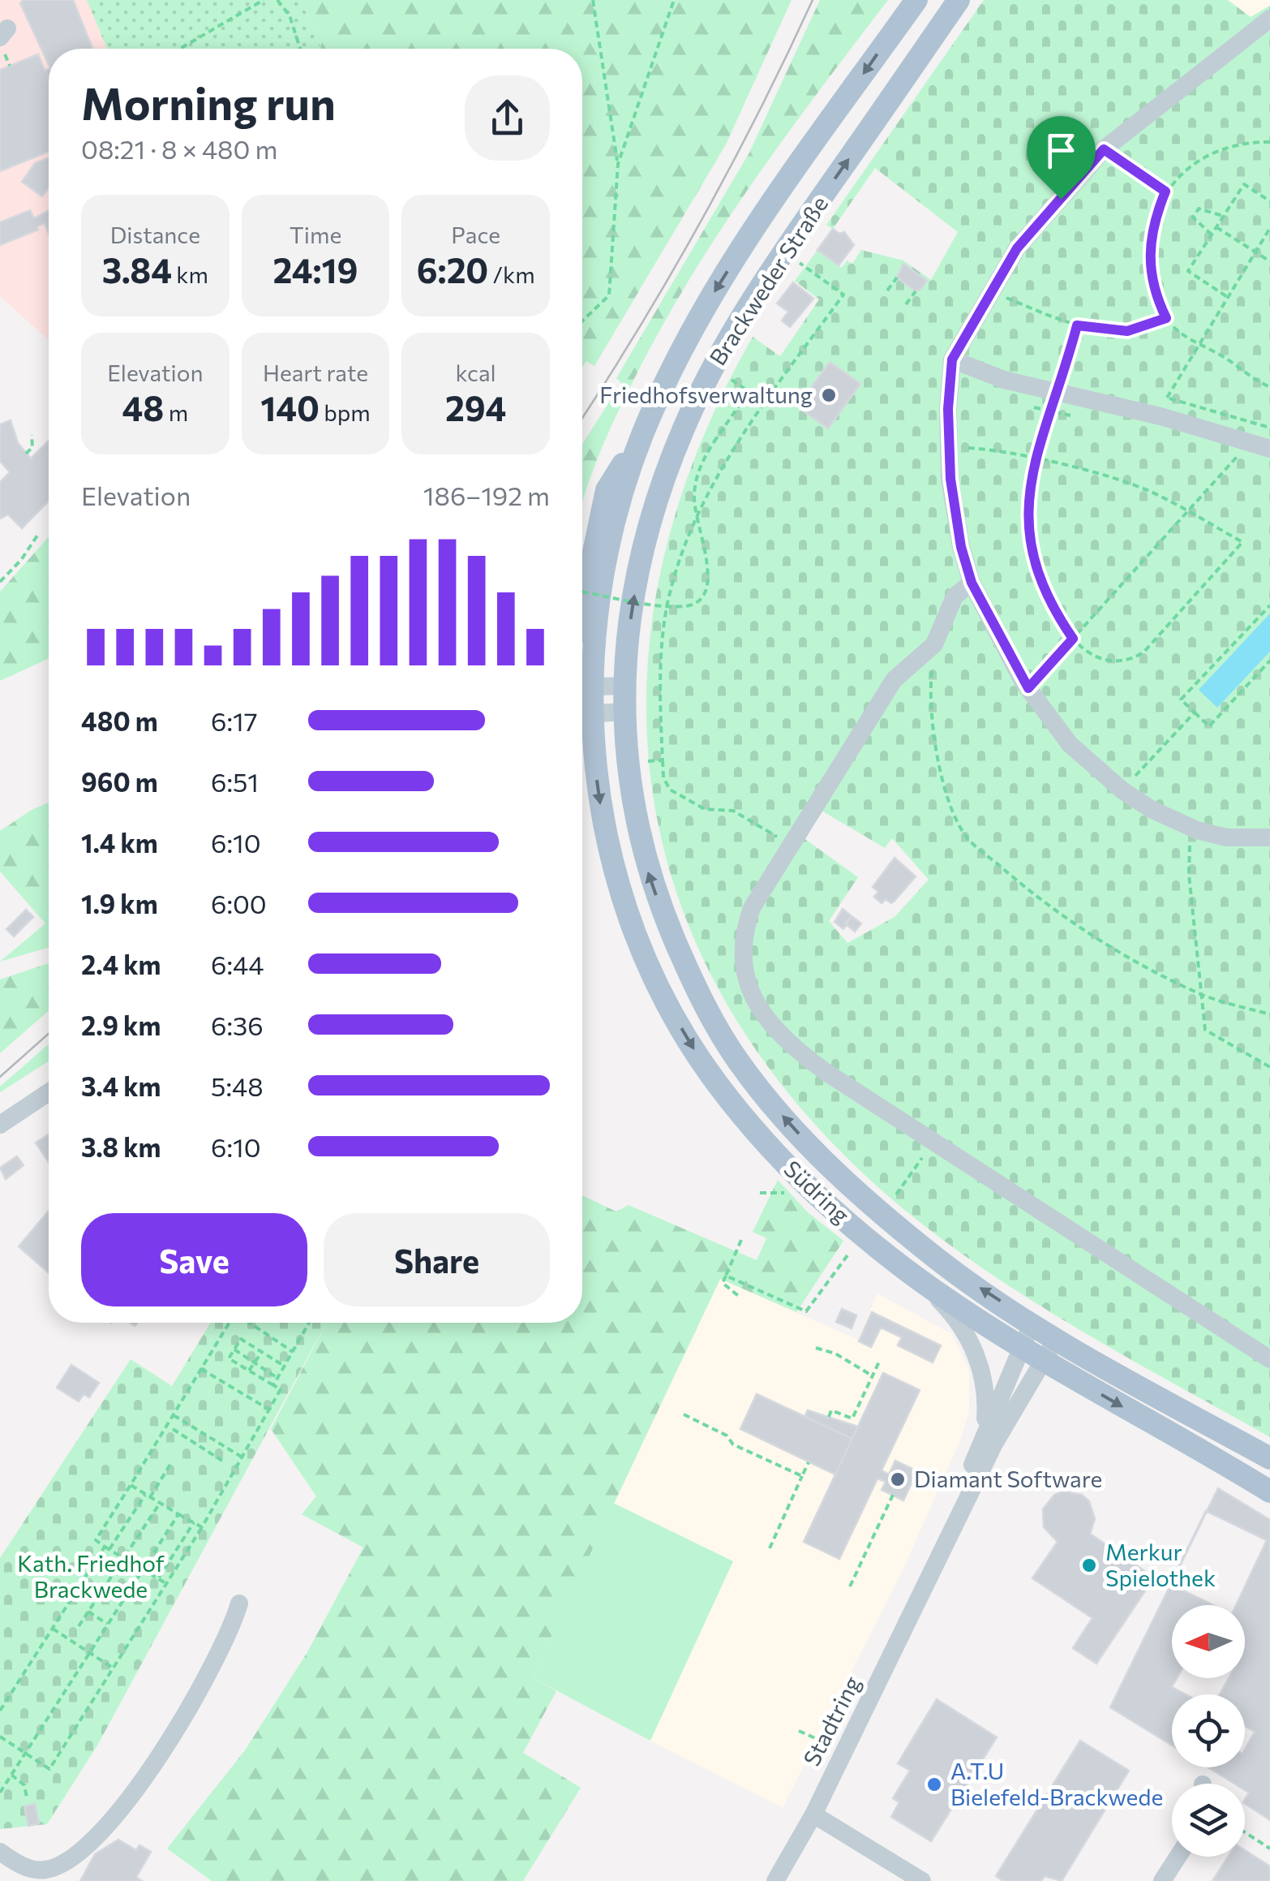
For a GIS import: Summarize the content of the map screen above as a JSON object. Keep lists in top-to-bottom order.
{
  "streets": {
    "main road": ["Brackweder Straße", "Südring"],
    "street": ["Stadtring"]
  },
  "crossings": [
    ["Brackweder Straße", "Südring"],
    ["Südring", "Stadtring"]
  ],
  "parks": ["Kath. Friedhof Brackwede"],
  "places": [
    "Friedhofsverwaltung",
    "Diamant Software",
    "Merkur Spielothek",
    "A.T.U Bielefeld-Brackwede"
  ],
  "north": "left",
  "page": {
    "heading": ["Morning run", "08:21 · 8 × 480 m"],
    "stats": [
      ["Distance", "3.84 km"],
      ["Time", "24:19"],
      ["Pace", "6:20 /km"],
      ["Elevation", "48 m"],
      ["Heart rate", "140 bpm"],
      ["kcal", "294"]
    ],
    "chart": ["Elevation", "186–192 m"],
    "list": [
      {
        "name": "480 m",
        "note": "6:17"
      },
      {
        "name": "960 m",
        "note": "6:51"
      },
      {
        "name": "1.4 km",
        "note": "6:10"
      },
      {
        "name": "1.9 km",
        "note": "6:00"
      },
      {
        "name": "2.4 km",
        "note": "6:44"
      },
      {
        "name": "2.9 km",
        "note": "6:36"
      },
      {
        "name": "3.4 km",
        "note": "5:48"
      },
      {
        "name": "3.8 km",
        "note": "6:10"
      }
    ],
    "buttons": ["Save", "Share"]
  }
}
